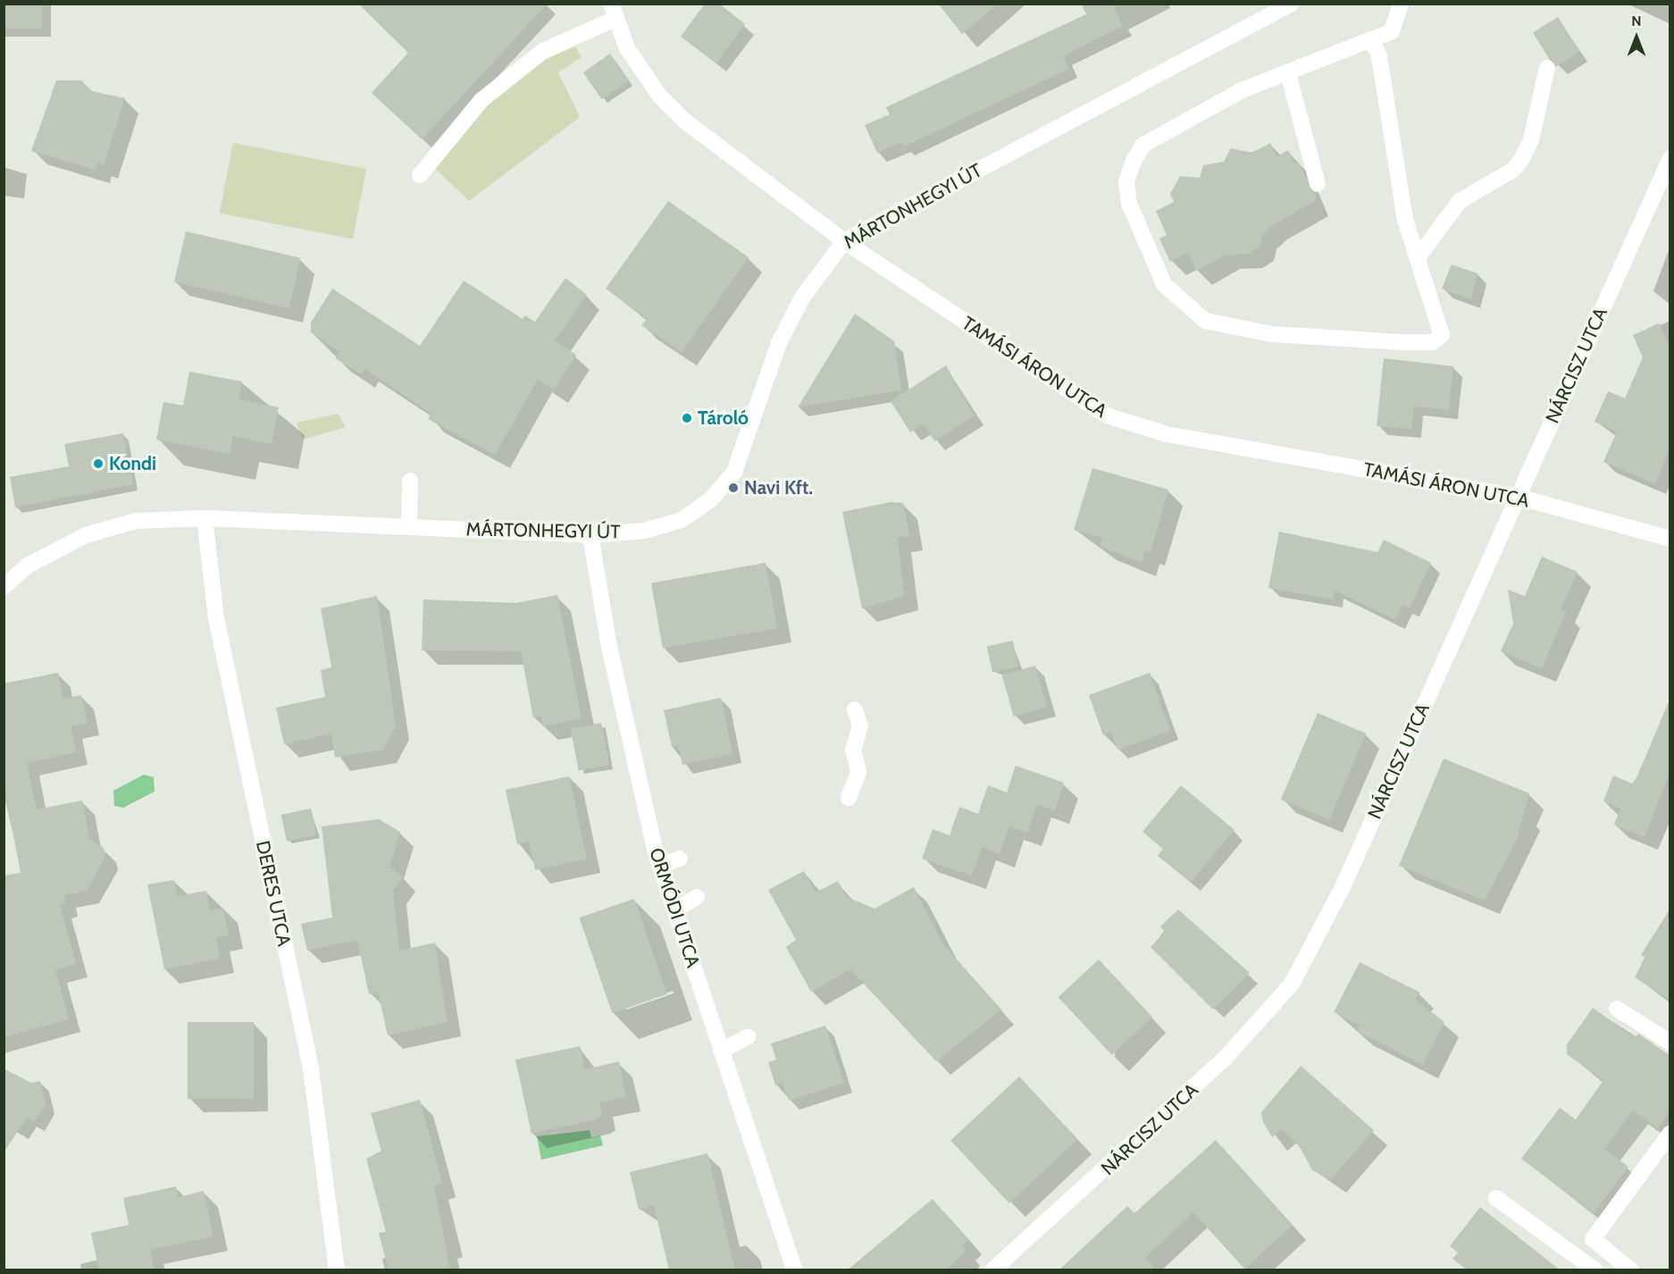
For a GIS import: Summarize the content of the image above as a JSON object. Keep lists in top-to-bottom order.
{
  "streets": {
    "street": [
      "MÁRTONHEGYI ÚT",
      "NÁRCISZ UTCA",
      "TAMÁSI ÁRON UTCA",
      "DERES UTCA",
      "ORMÓDI UTCA"
    ]
  },
  "crossings": [
    ["MÁRTONHEGYI ÚT", "TAMÁSI ÁRON UTCA"],
    ["MÁRTONHEGYI ÚT", "DERES UTCA"],
    ["MÁRTONHEGYI ÚT", "ORMÓDI UTCA"],
    ["NÁRCISZ UTCA", "TAMÁSI ÁRON UTCA"]
  ],
  "places": ["Tároló", "Kondi", "Navi Kft."],
  "north": "top"
}
